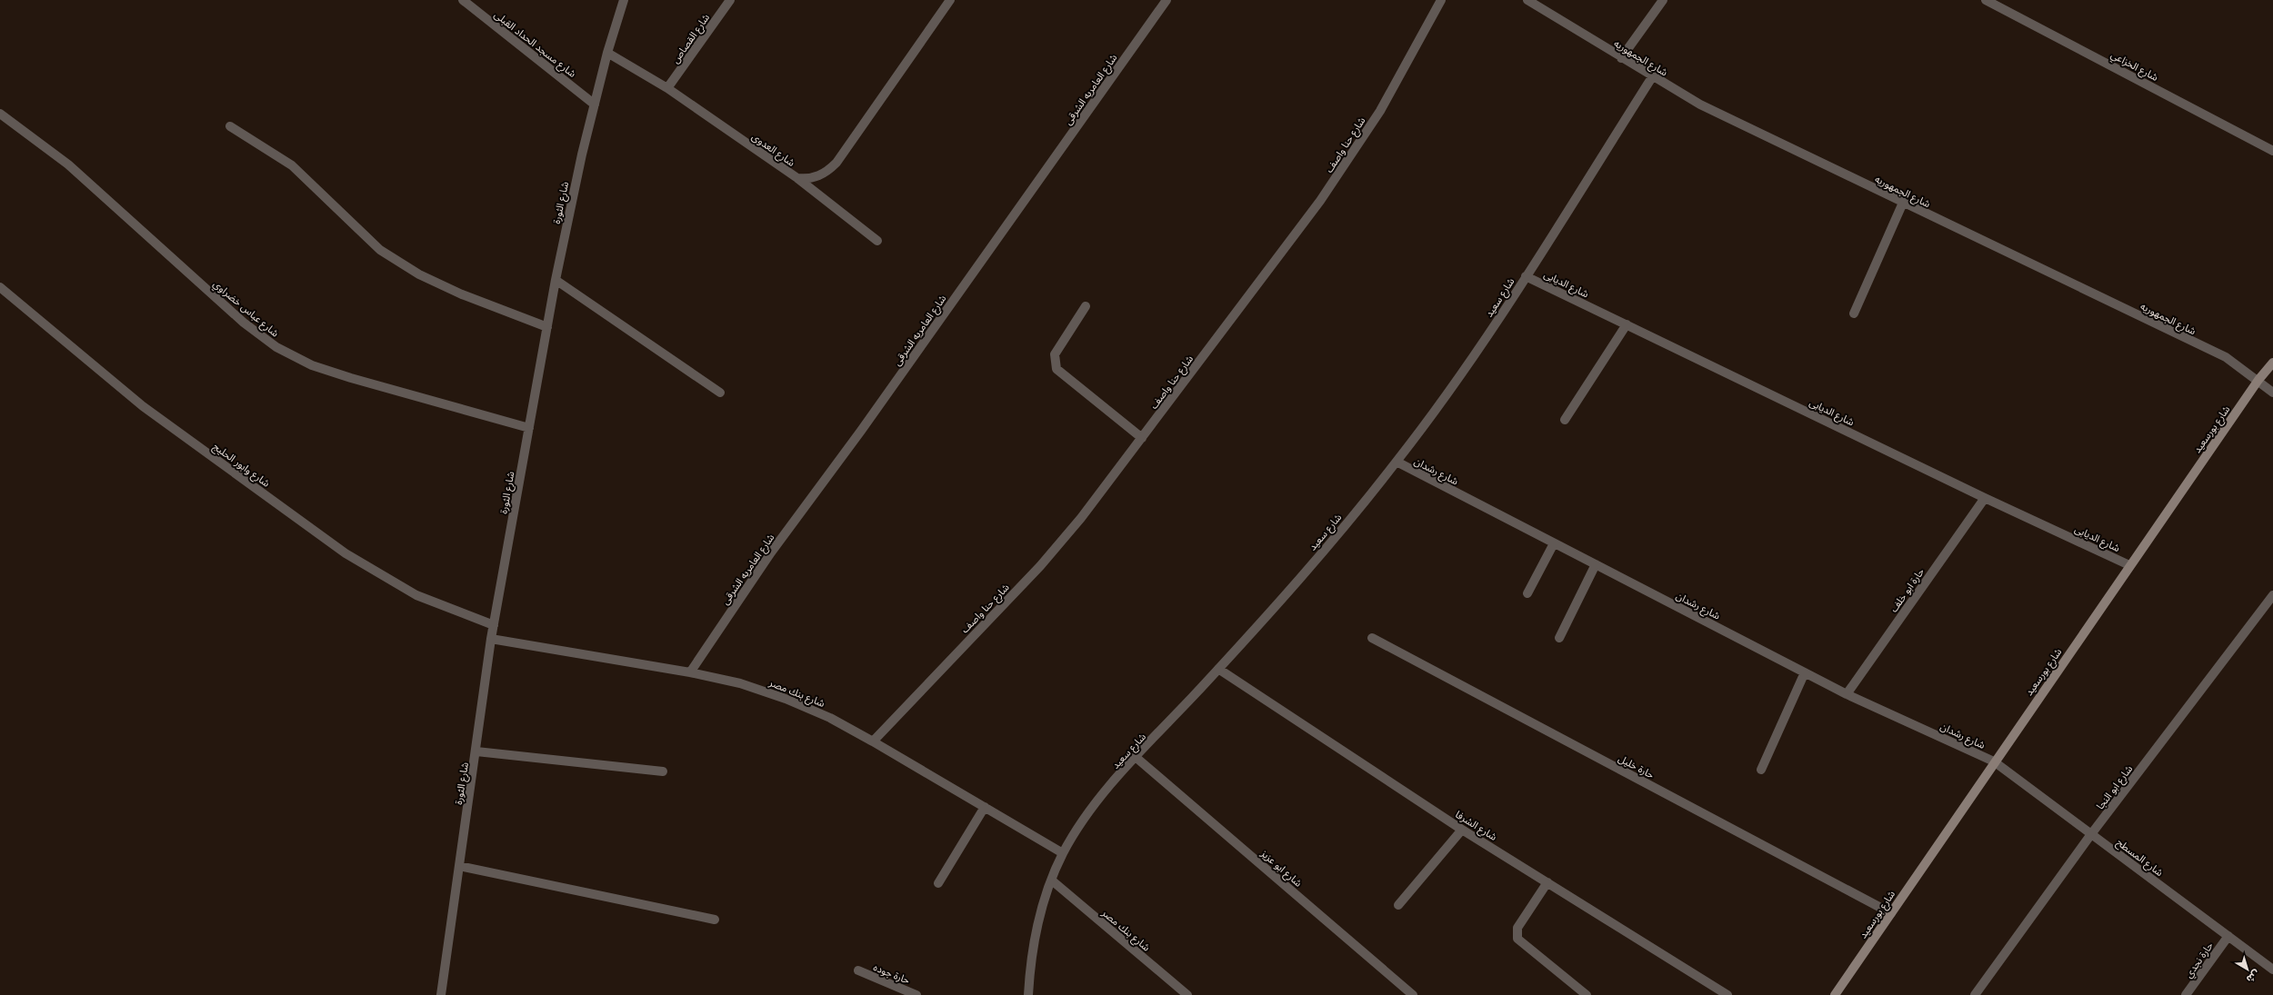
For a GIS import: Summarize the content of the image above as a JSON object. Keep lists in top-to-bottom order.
{
  "streets": {
    "main road": ["شارع بورسعيد"],
    "street": [
      "شارع القصاص",
      "شارع مسجد الحداد القبلى",
      "شارع الجمهوريه",
      "شارع الخزاعي",
      "شارع العامريه الشرقى",
      "شارع حنا واصف",
      "شارع العدوى",
      "شارع الثورة",
      "شارع الديابى",
      "شارع سعيد",
      "شارع عباس خضراوي",
      "شارع وابور الحليج",
      "شارع رشدان",
      "حارة ابو خلف",
      "شارع بنك مصر",
      "حارة خليل",
      "شارع ابو النجا",
      "شارع الشرفا",
      "شارع المسطح",
      "شارع ابو عزيز",
      "حارة نجدي",
      "حارة جوده"
    ]
  },
  "crossings": [
    ["شارع القصاص", "شارع العدوى"],
    ["شارع مسجد الحداد القبلى", "شارع الثورة"],
    ["شارع الجمهوريه", "شارع سعيد"],
    ["شارع الجمهوريه", "شارع بورسعيد"],
    ["شارع العامريه الشرقى", "شارع بنك مصر"],
    ["شارع حنا واصف", "شارع بنك مصر"],
    ["شارع العدوى", "شارع الثورة"],
    ["شارع الثورة", "شارع عباس خضراوي"],
    ["شارع الثورة", "شارع وابور الحليج"],
    ["شارع الثورة", "شارع بنك مصر"],
    ["شارع الديابى", "شارع سعيد"],
    ["شارع الديابى", "شارع بورسعيد"],
    ["شارع الديابى", "حارة ابو خلف"],
    ["شارع سعيد", "شارع رشدان"],
    ["شارع سعيد", "شارع بنك مصر"],
    ["شارع سعيد", "شارع الشرفا"],
    ["شارع سعيد", "شارع ابو عزيز"],
    ["شارع بورسعيد", "شارع رشدان"],
    ["شارع بورسعيد", "حارة خليل"],
    ["شارع بورسعيد", "شارع المسطح"],
    ["شارع رشدان", "حارة ابو خلف"],
    ["شارع رشدان", "شارع المسطح"],
    ["شارع ابو النجا", "شارع المسطح"],
    ["شارع المسطح", "حارة نجدي"]
  ],
  "north": "bottom right"
}
